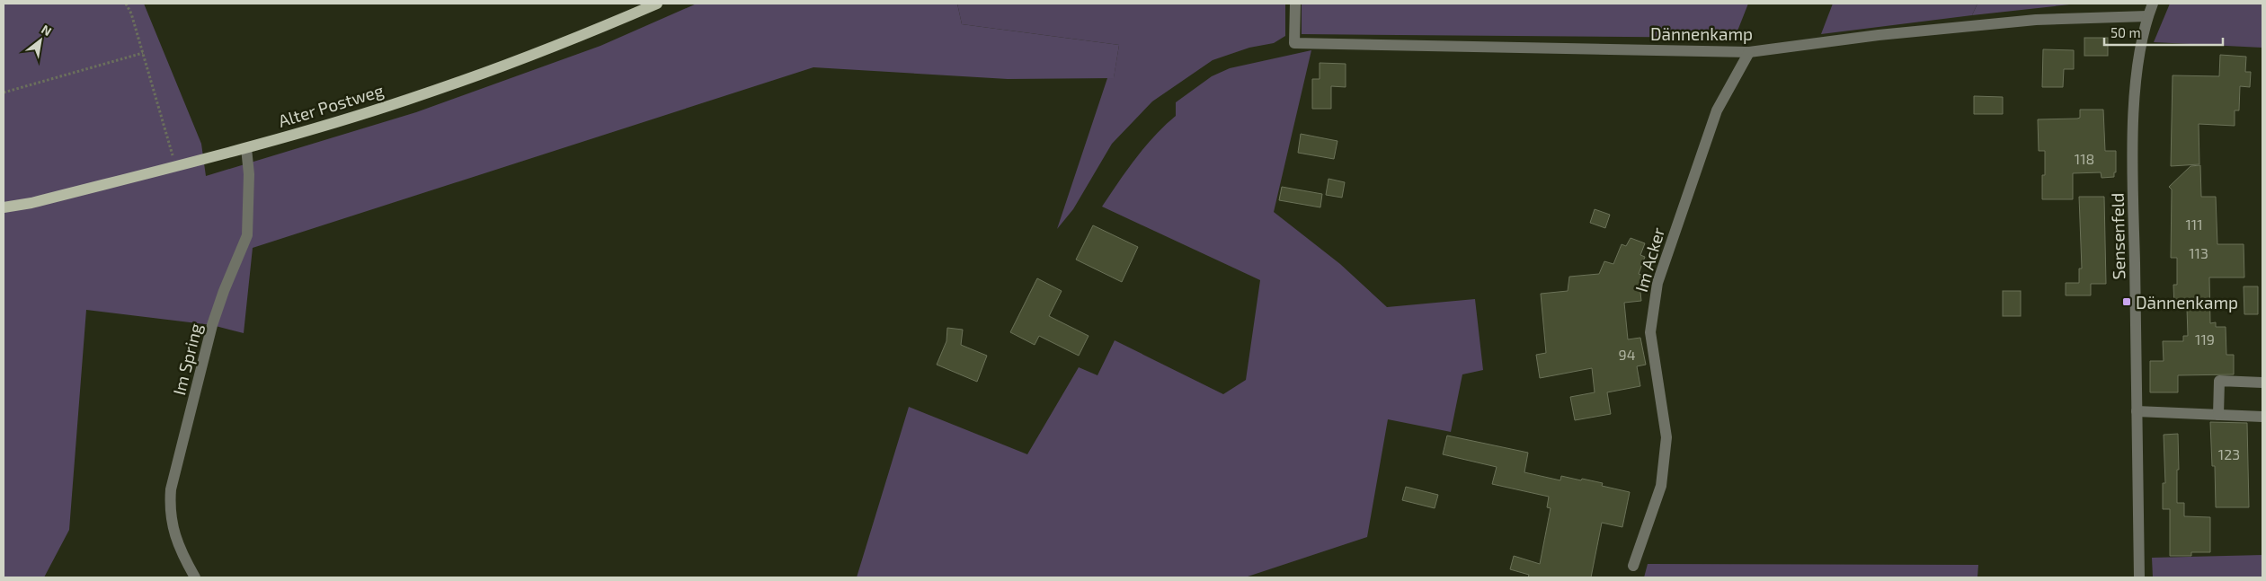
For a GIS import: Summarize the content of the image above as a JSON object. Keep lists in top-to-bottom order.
{
  "streets": {
    "main road": ["Alter Postweg"],
    "street": [
      "Dännenkamp",
      "Sensenfeld",
      "Im Acker",
      "Im Spring"
    ]
  },
  "crossings": [
    ["Dännenkamp", "Sensenfeld"],
    ["Dännenkamp", "Im Acker"],
    ["Alter Postweg", "Im Spring"]
  ],
  "places": {
    "transit": ["Dännenkamp"]
  },
  "house_numbers": [
    "118",
    "111",
    "113",
    "119",
    "94",
    "123"
  ],
  "scale_bar": "50 m",
  "north": "top right"
}
